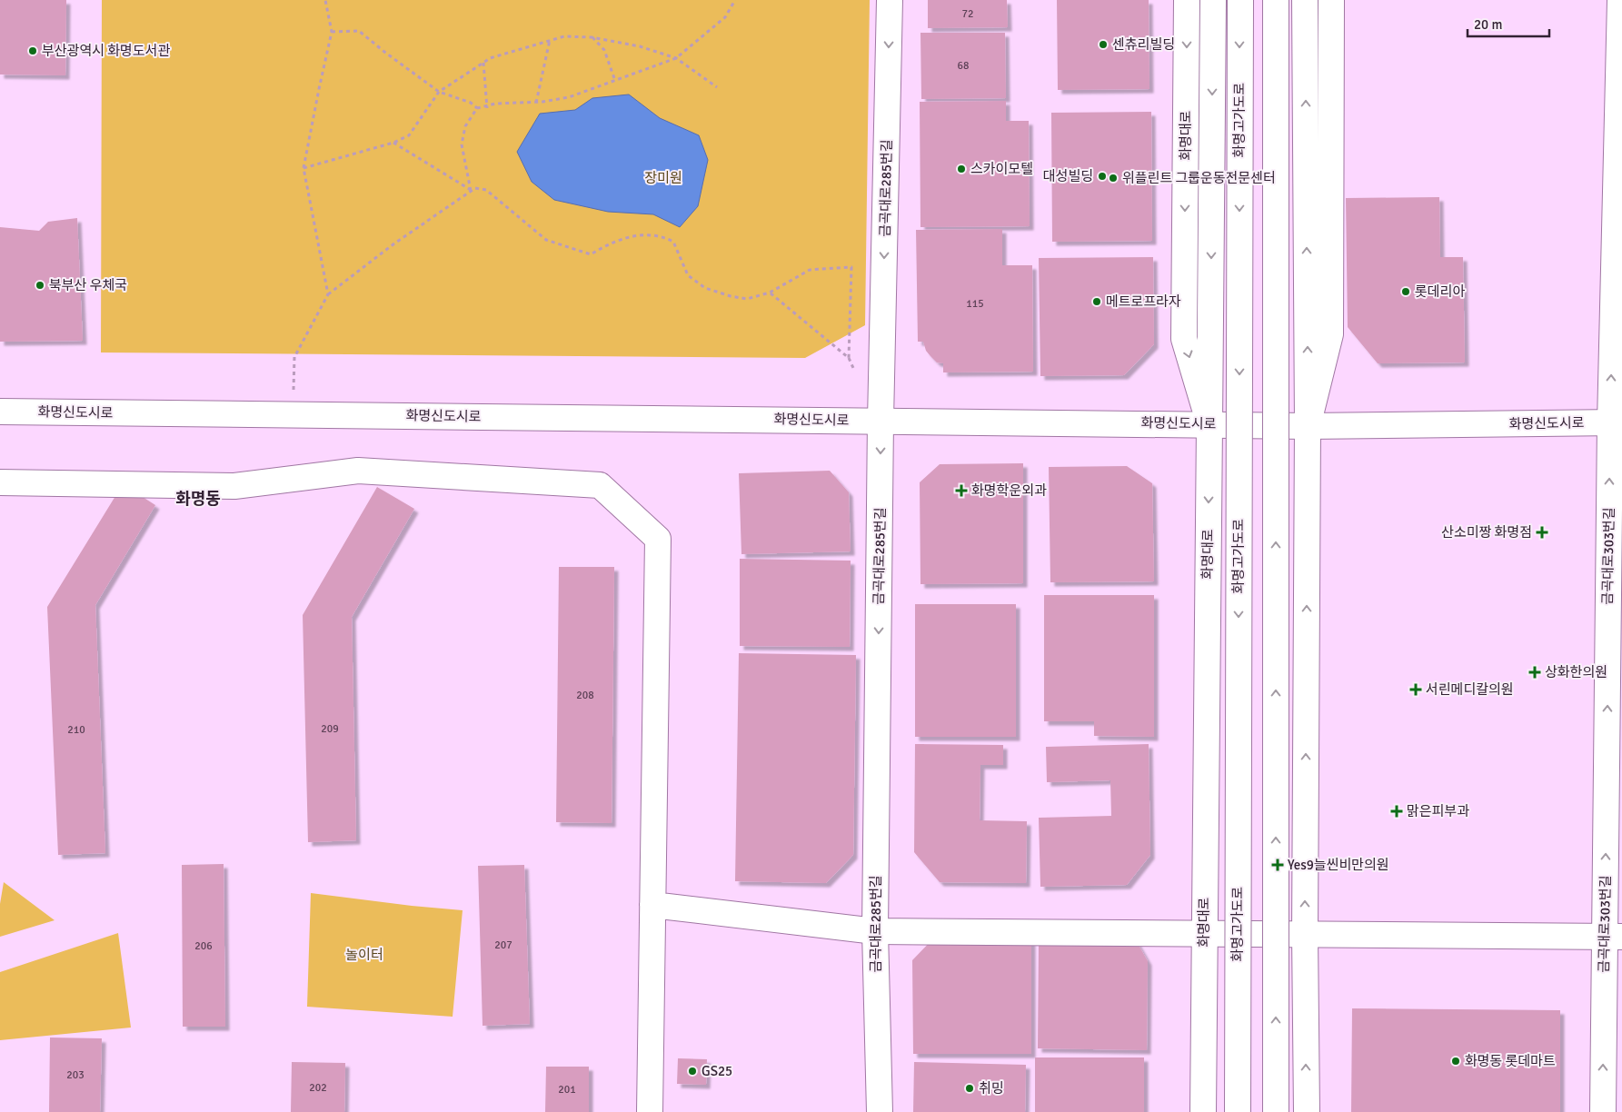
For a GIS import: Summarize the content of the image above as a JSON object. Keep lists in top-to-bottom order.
{
  "streets": {
    "main road": [
      "화명고가도로",
      "화명대로",
      "금곡대로285번길",
      "화명신도시로",
      "금곡대로303번길"
    ]
  },
  "crossings": [
    ["화명대로", "화명신도시로"],
    ["금곡대로285번길", "화명신도시로"],
    ["화명신도시로", "금곡대로303번길"]
  ],
  "one_way": ["금곡대로285번길", "금곡대로303번길"],
  "districts": ["화명동"],
  "parks": ["장미원", "놀이터"],
  "places": {
    "other": [
      "센츄리빌딩",
      "부산광역시 화명도서관",
      "스카이모텔",
      "대성빌딩",
      "위플린트 그룹운동전문센터",
      "북부산 우체국",
      "롯데리아",
      "메트로프라자",
      "화명동 롯데마트",
      "GS25",
      "취밍"
    ],
    "health": [
      "화명학운외과",
      "산소미짱 화명점",
      "상화한의원",
      "서린메디칼의원",
      "맑은피부과",
      "Yes9늘씬비만의원"
    ]
  },
  "house_numbers": [
    "72",
    "68",
    "115",
    "208",
    "209",
    "210",
    "207",
    "206",
    "203",
    "202",
    "201"
  ],
  "scale_bar": "20 m"
}
